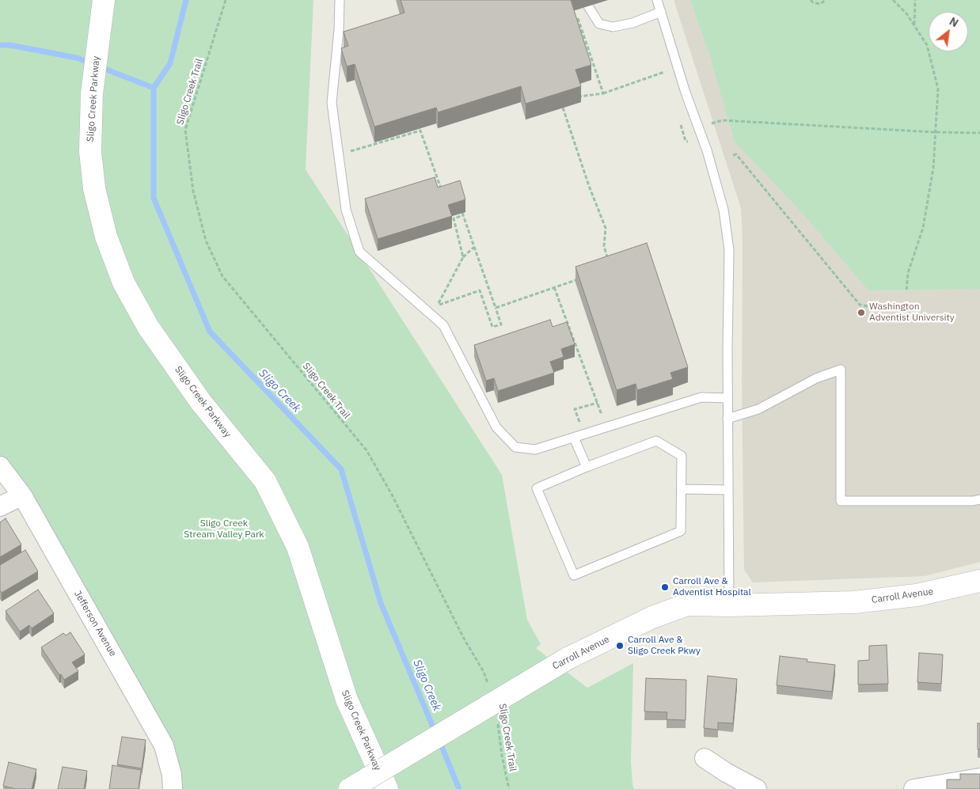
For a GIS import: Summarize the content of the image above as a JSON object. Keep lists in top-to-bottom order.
{
  "streets": {
    "street": ["Sligo Creek Parkway", "Carroll Avenue", "Jefferson Avenue"],
    "path": ["Sligo Creek Trail"]
  },
  "water": ["Sligo Creek"],
  "parks": ["Sligo Creek Stream Valley Park"],
  "places": ["Washington Adventist University", "Carroll Ave & Adventist Hospital", "Carroll Ave & Sligo Creek Pkwy"],
  "north": "top right"
}
